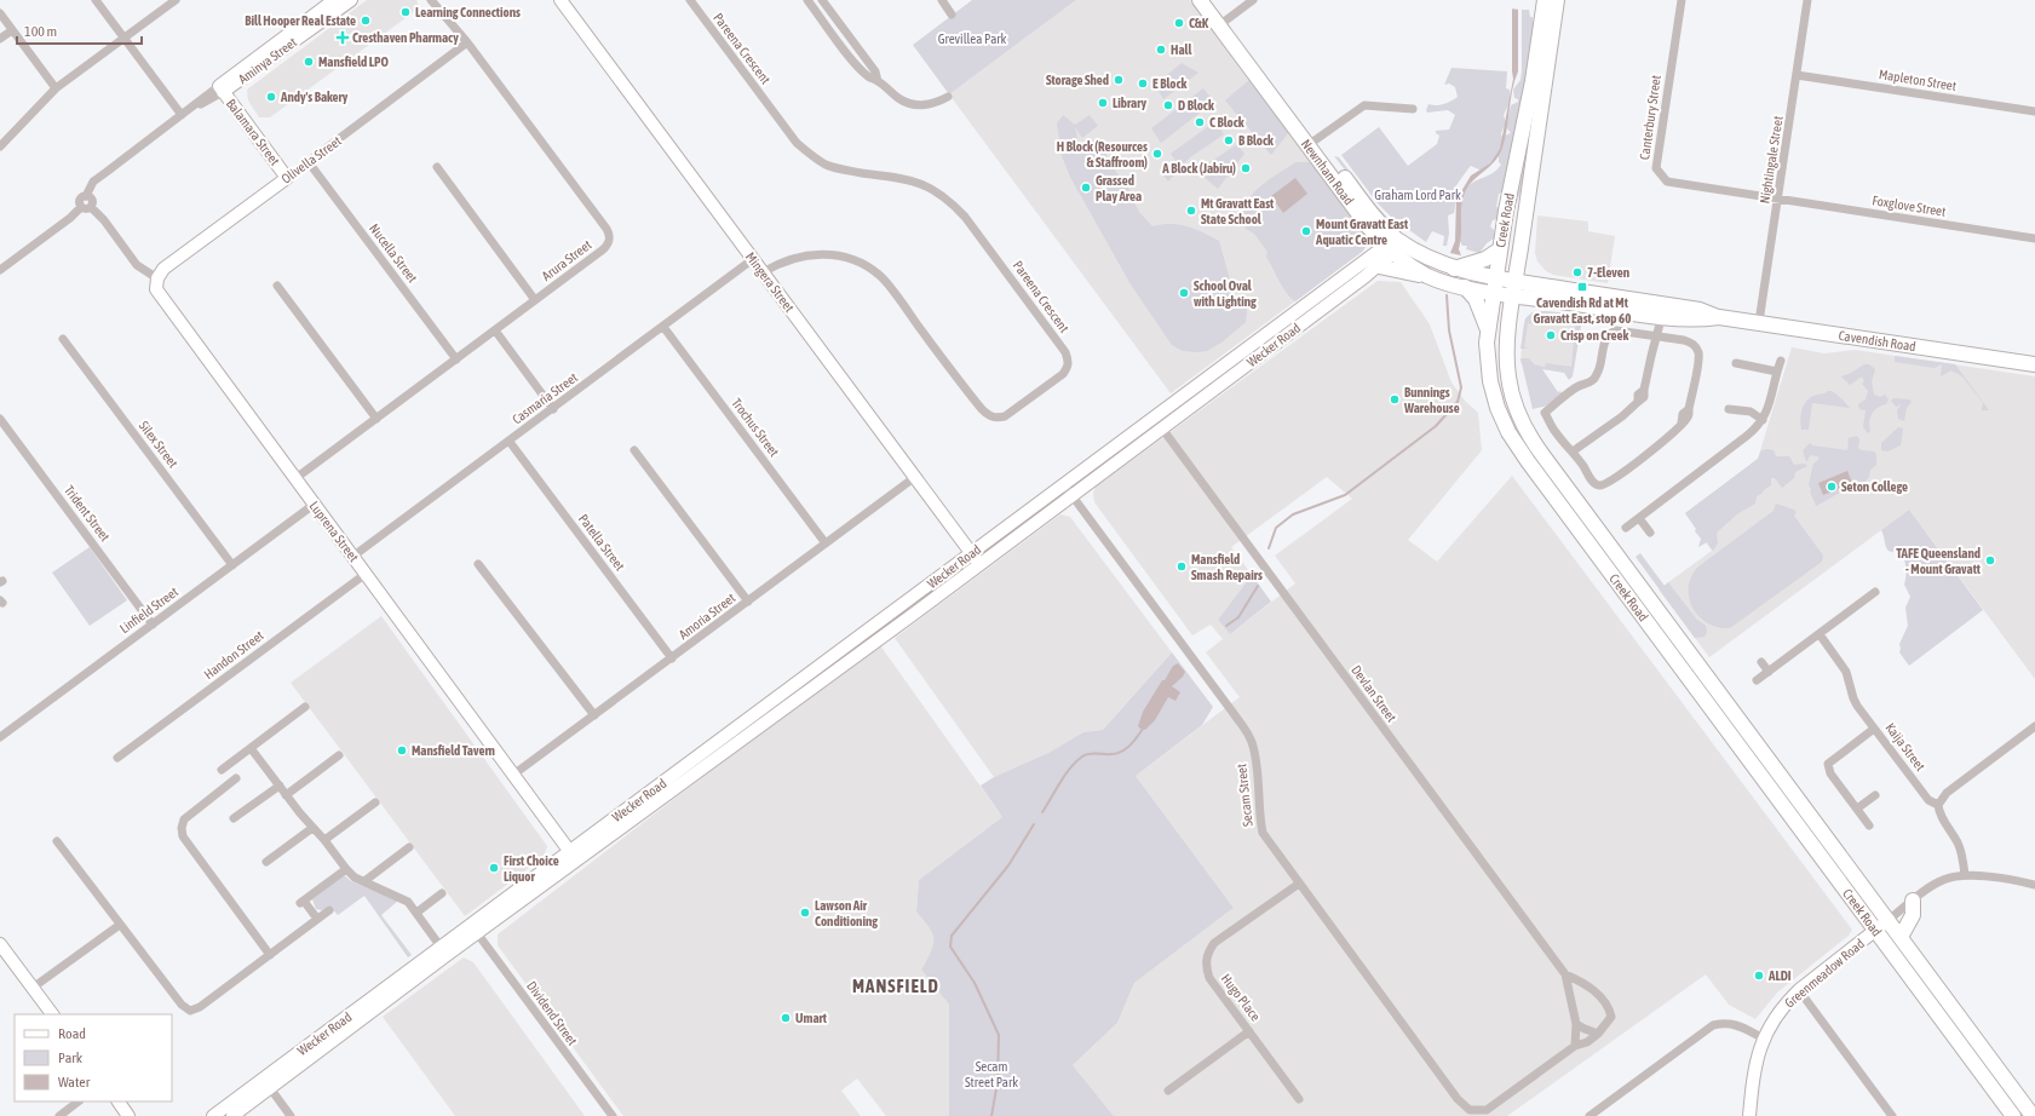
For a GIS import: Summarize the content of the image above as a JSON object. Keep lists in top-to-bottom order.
{
  "streets": {
    "main road": ["Newnham Road", "Creek Road", "Cavendish Road"],
    "street": [
      "Pareena Crescent",
      "Aminya Street",
      "Mapleton Street",
      "Canterbury Street",
      "Balamara Street",
      "Olivella Street",
      "Nightingale Street",
      "Foxglove Street",
      "Nucella Street",
      "Arura Street",
      "Mingera Street",
      "Wecker Road",
      "Casmaria Street",
      "Trochus Street",
      "Silex Street",
      "Trident Street",
      "Luprena Street",
      "Patella Street",
      "Linfield Street",
      "Amoria Street",
      "Handon Street",
      "Devlan Street",
      "Kaija Street",
      "Secam Street",
      "Greenmeadow Road",
      "Hugo Place",
      "Dividend Street"
    ]
  },
  "crossings": [
    ["Pareena Crescent", "Mingera Street"],
    ["Aminya Street", "Balamara Street"],
    ["Mapleton Street", "Nightingale Street"],
    ["Canterbury Street", "Nightingale Street"],
    ["Canterbury Street", "Foxglove Street"],
    ["Balamara Street", "Olivella Street"],
    ["Olivella Street", "Nucella Street"],
    ["Olivella Street", "Arura Street"],
    ["Olivella Street", "Luprena Street"],
    ["Nightingale Street", "Foxglove Street"],
    ["Nightingale Street", "Cavendish Road"],
    ["Newnham Road", "Creek Road"],
    ["Newnham Road", "Cavendish Road"],
    ["Newnham Road", "Wecker Road"],
    ["Creek Road", "Cavendish Road"],
    ["Creek Road", "Greenmeadow Road"],
    ["Nucella Street", "Arura Street"],
    ["Arura Street", "Luprena Street"],
    ["Mingera Street", "Wecker Road"],
    ["Mingera Street", "Casmaria Street"],
    ["Mingera Street", "Amoria Street"],
    ["Wecker Road", "Luprena Street"],
    ["Wecker Road", "Devlan Street"],
    ["Wecker Road", "Secam Street"],
    ["Wecker Road", "Dividend Street"],
    ["Casmaria Street", "Trochus Street"],
    ["Casmaria Street", "Luprena Street"],
    ["Casmaria Street", "Patella Street"],
    ["Trochus Street", "Amoria Street"],
    ["Silex Street", "Linfield Street"],
    ["Trident Street", "Linfield Street"],
    ["Luprena Street", "Linfield Street"],
    ["Luprena Street", "Amoria Street"],
    ["Luprena Street", "Handon Street"],
    ["Patella Street", "Amoria Street"],
    ["Devlan Street", "Secam Street"],
    ["Secam Street", "Hugo Place"]
  ],
  "districts": ["MANSFIELD"],
  "parks": ["Grevillea Park", "Graham Lord Park", "Secam Street Park"],
  "places": {
    "other": [
      "Learning Connections",
      "Bill Hooper Real Estate",
      "C&K",
      "Hall",
      "Mansfield LPO",
      "Storage Shed",
      "E Block",
      "Andy's Bakery",
      "Library",
      "D Block",
      "C Block",
      "B Block",
      "H Block (Resources & Staffroom)",
      "A Block (Jabiru)",
      "Grassed Play Area",
      "Mt Gravatt East State School",
      "Mount Gravatt East Aquatic Centre",
      "7-Eleven",
      "School Oval with Lighting",
      "Crisp on Creek",
      "Bunnings Warehouse",
      "Seton College",
      "TAFE Queensland - Mount Gravatt",
      "Mansfield Smash Repairs",
      "Mansfield Tavern",
      "First Choice Liquor",
      "Lawson Air Conditioning",
      "ALDI",
      "Umart"
    ],
    "health": ["Cresthaven Pharmacy"],
    "transit": ["Cavendish Rd at Mt Gravatt East, stop 60"]
  },
  "legend": ["Road", "Park", "Water"],
  "scale_bar": "100 m"
}
